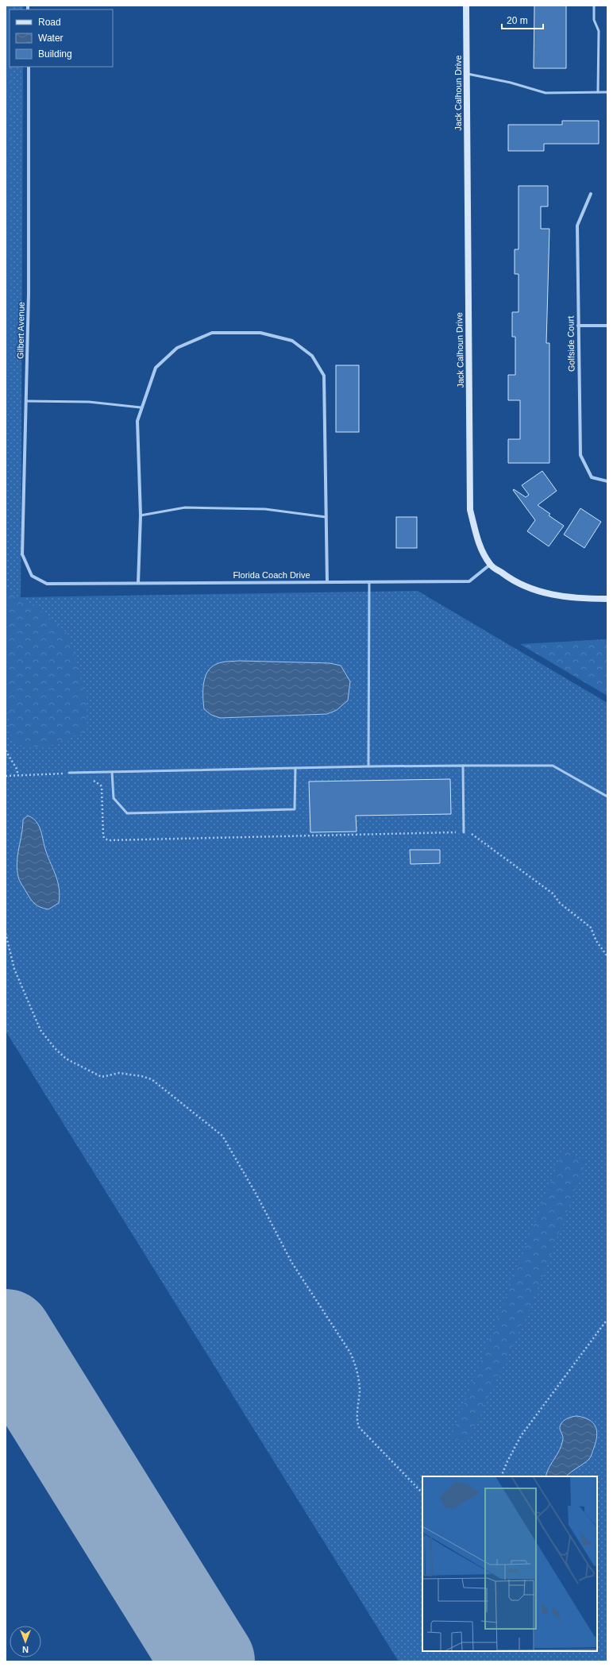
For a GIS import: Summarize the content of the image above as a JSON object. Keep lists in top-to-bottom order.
{
  "streets": {
    "street": [
      "Jack Calhoun Drive",
      "Gilbert Avenue",
      "Golfside Court",
      "Florida Coach Drive"
    ]
  },
  "crossings": [
    ["Jack Calhoun Drive", "Florida Coach Drive"],
    ["Gilbert Avenue", "Florida Coach Drive"]
  ],
  "legend": ["Road", "Water", "Building"],
  "scale_bar": "20 m",
  "north": "bottom"
}
